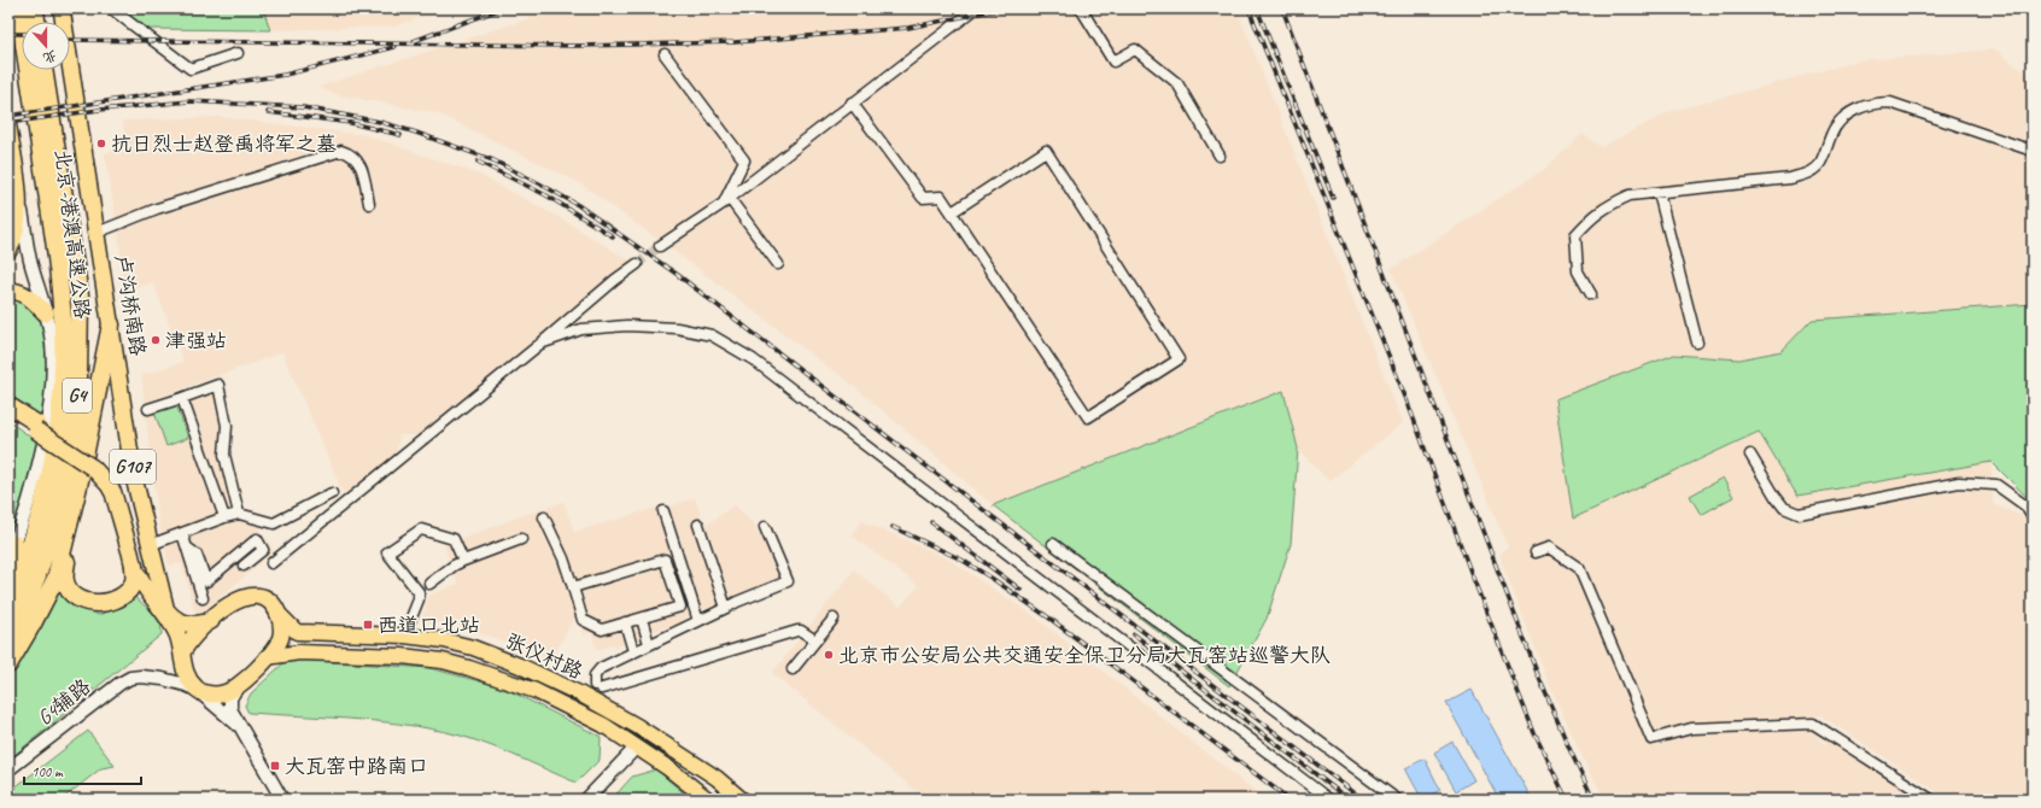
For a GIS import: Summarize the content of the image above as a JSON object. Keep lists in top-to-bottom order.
{
  "streets": {
    "highway": [
      "北京-港澳高速公路",
      "卢沟桥南路",
      "G4",
      "G107"
    ],
    "main road": ["张仪村路"],
    "street": ["G4辅路"]
  },
  "crossings": [
    ["卢沟桥南路", "G107"],
    ["G107", "张仪村路"],
    ["G107", "G4辅路"],
    ["张仪村路", "G4辅路"]
  ],
  "places": {
    "other": ["抗日烈士赵登禹将军之墓", "津强站", "北京市公安局公共交通安全保卫分局大瓦窑站巡警大队"],
    "transit": ["西道口北站", "大瓦窑中路南口"]
  },
  "scale_bar": "100 m",
  "north": "bottom"
}
